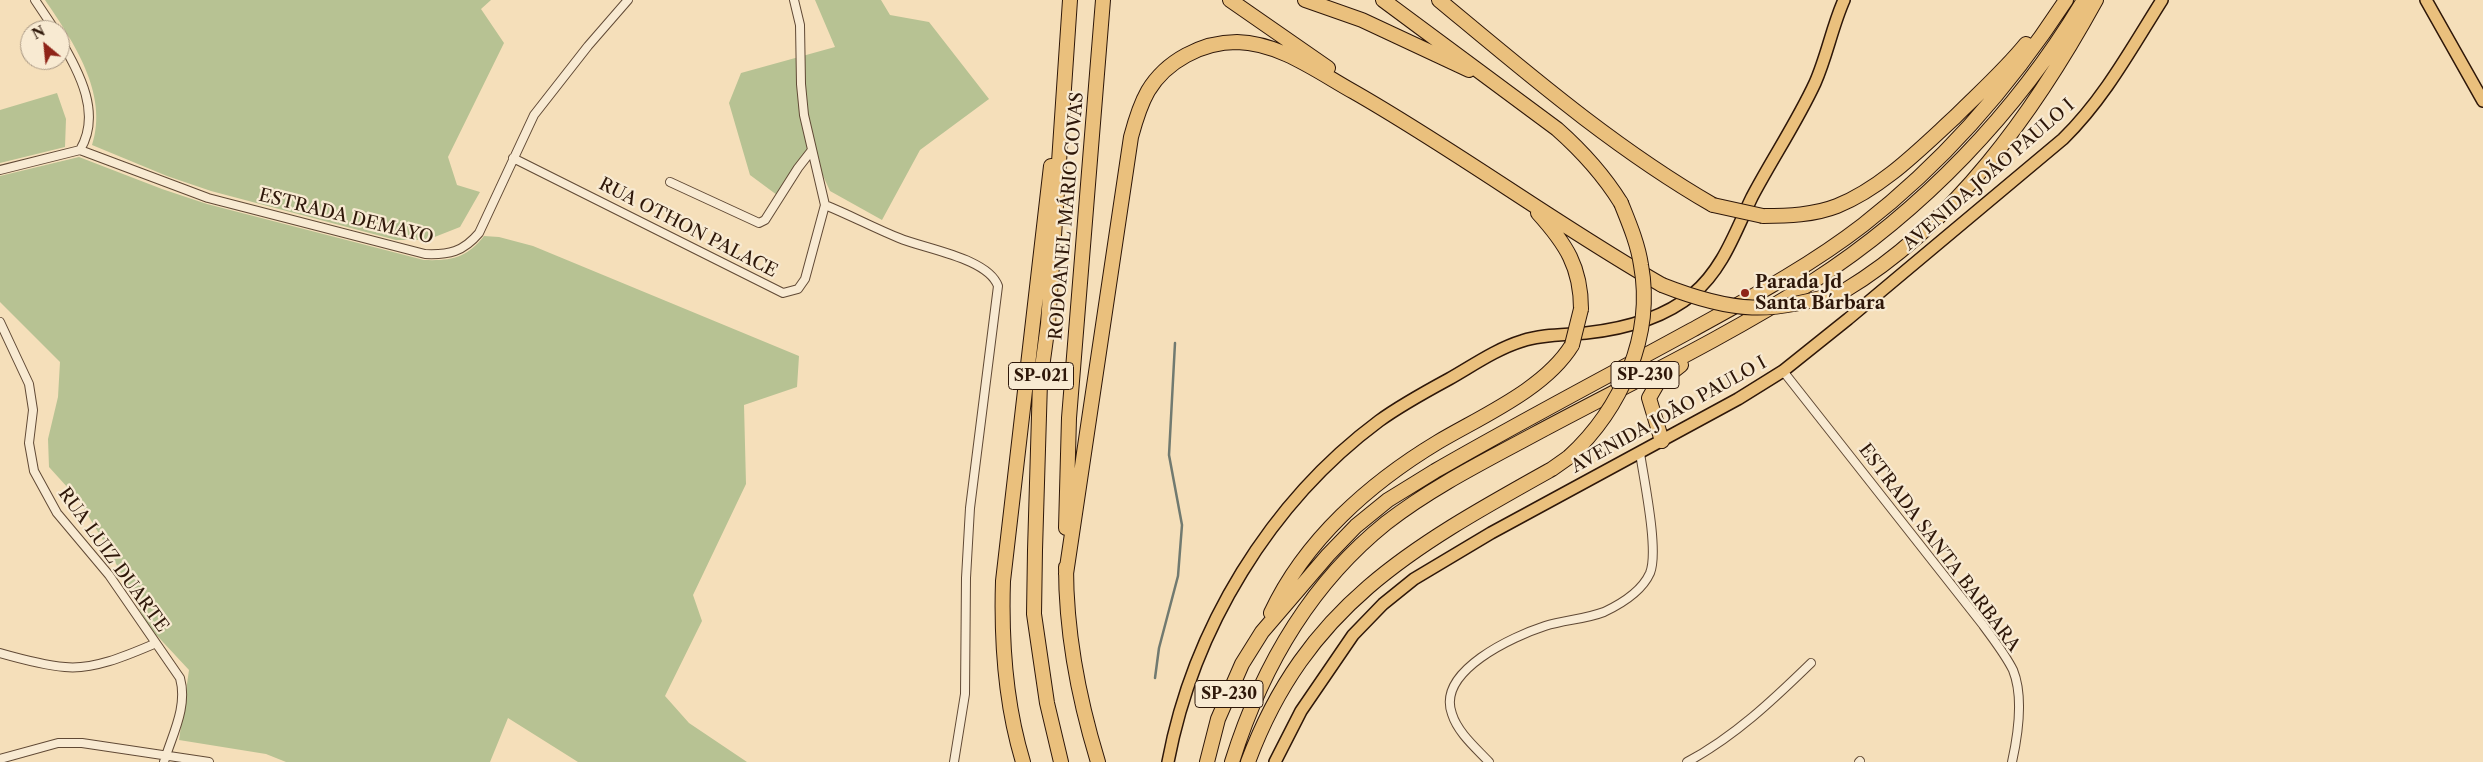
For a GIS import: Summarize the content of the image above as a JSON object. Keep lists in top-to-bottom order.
{
  "streets": {
    "highway": ["RODOANEL MÁRIO COVAS", "SP-230", "SP-021"],
    "main road": ["AVENIDA JOÃO PAULO I"],
    "street": [
      "ESTRADA DEMAYO",
      "RUA OTHON PALACE",
      "ESTRADA SANTA BARBARA",
      "RUA LUIZ DUARTE"
    ]
  },
  "crossings": [
    ["AVENIDA JOÃO PAULO I", "ESTRADA SANTA BARBARA"],
    ["ESTRADA DEMAYO", "RUA OTHON PALACE"]
  ],
  "places": ["Parada Jd Santa Bárbara"],
  "north": "top left"
}
